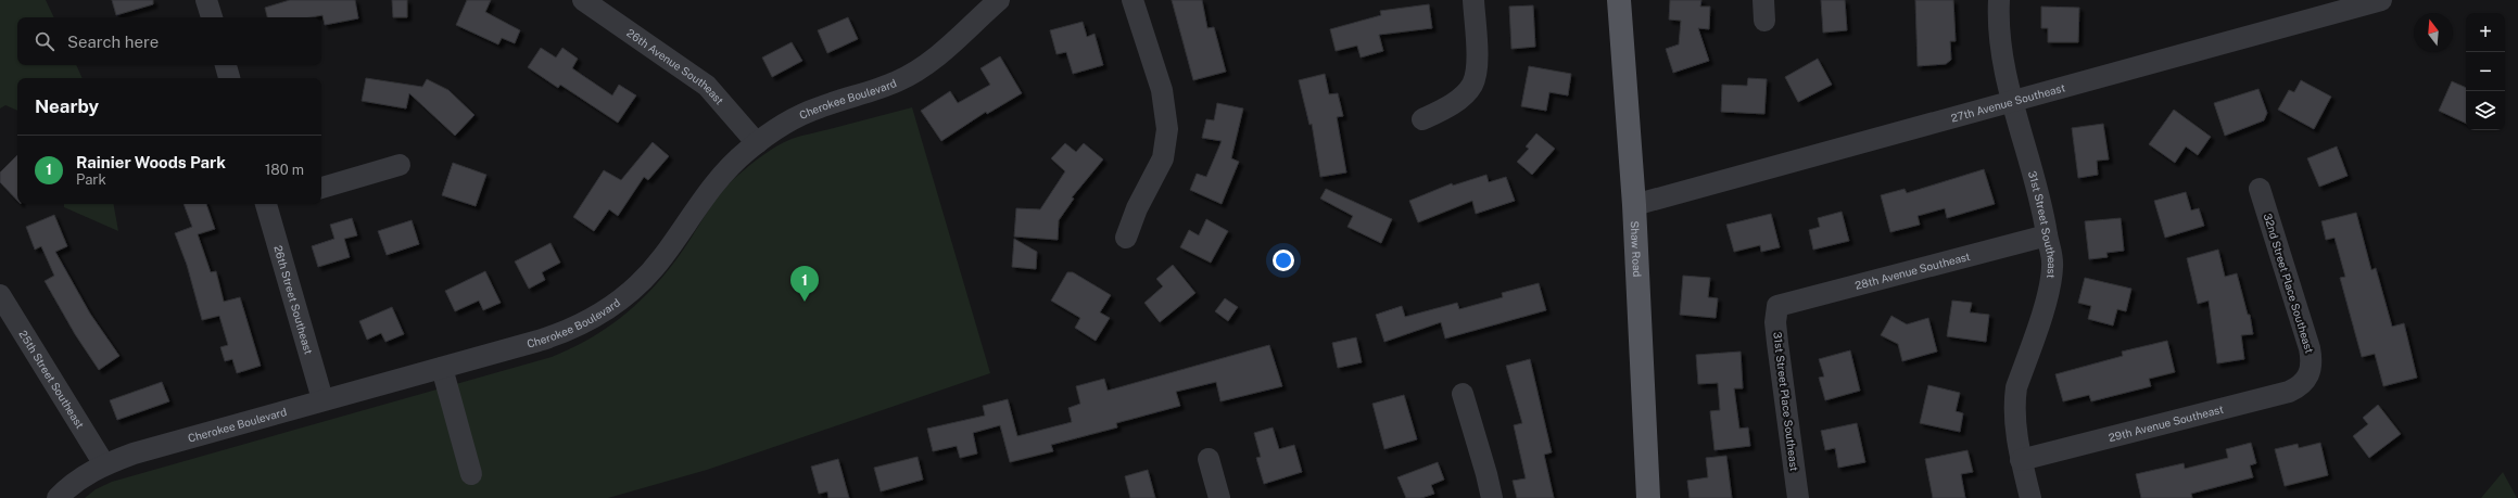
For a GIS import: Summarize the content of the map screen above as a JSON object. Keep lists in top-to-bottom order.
{
  "streets": {
    "main road": ["Shaw Road"],
    "street": [
      "26th Avenue Southeast",
      "Cherokee Boulevard",
      "27th Avenue Southeast",
      "31st Street Southeast",
      "28th Avenue Southeast",
      "32nd Street Place Southeast",
      "26th Street Southeast",
      "25th Street Southeast",
      "31st Street Place Southeast",
      "29th Avenue Southeast"
    ]
  },
  "crossings": [
    ["26th Avenue Southeast", "Cherokee Boulevard"],
    ["Cherokee Boulevard", "26th Street Southeast"],
    ["Cherokee Boulevard", "25th Street Southeast"],
    ["27th Avenue Southeast", "31st Street Southeast"],
    ["27th Avenue Southeast", "Shaw Road"],
    ["31st Street Southeast", "28th Avenue Southeast"],
    ["31st Street Southeast", "29th Avenue Southeast"],
    ["28th Avenue Southeast", "31st Street Place Southeast"],
    ["32nd Street Place Southeast", "29th Avenue Southeast"]
  ],
  "north": "top",
  "page": {
    "map_buttons": ["+", "−"],
    "search": "Search here",
    "heading": "Nearby",
    "list": [
      {
        "mark": "1",
        "name": "Rainier Woods Park",
        "note": "Park",
        "value": "180 m"
      }
    ],
    "pins": "1"
  }
}
